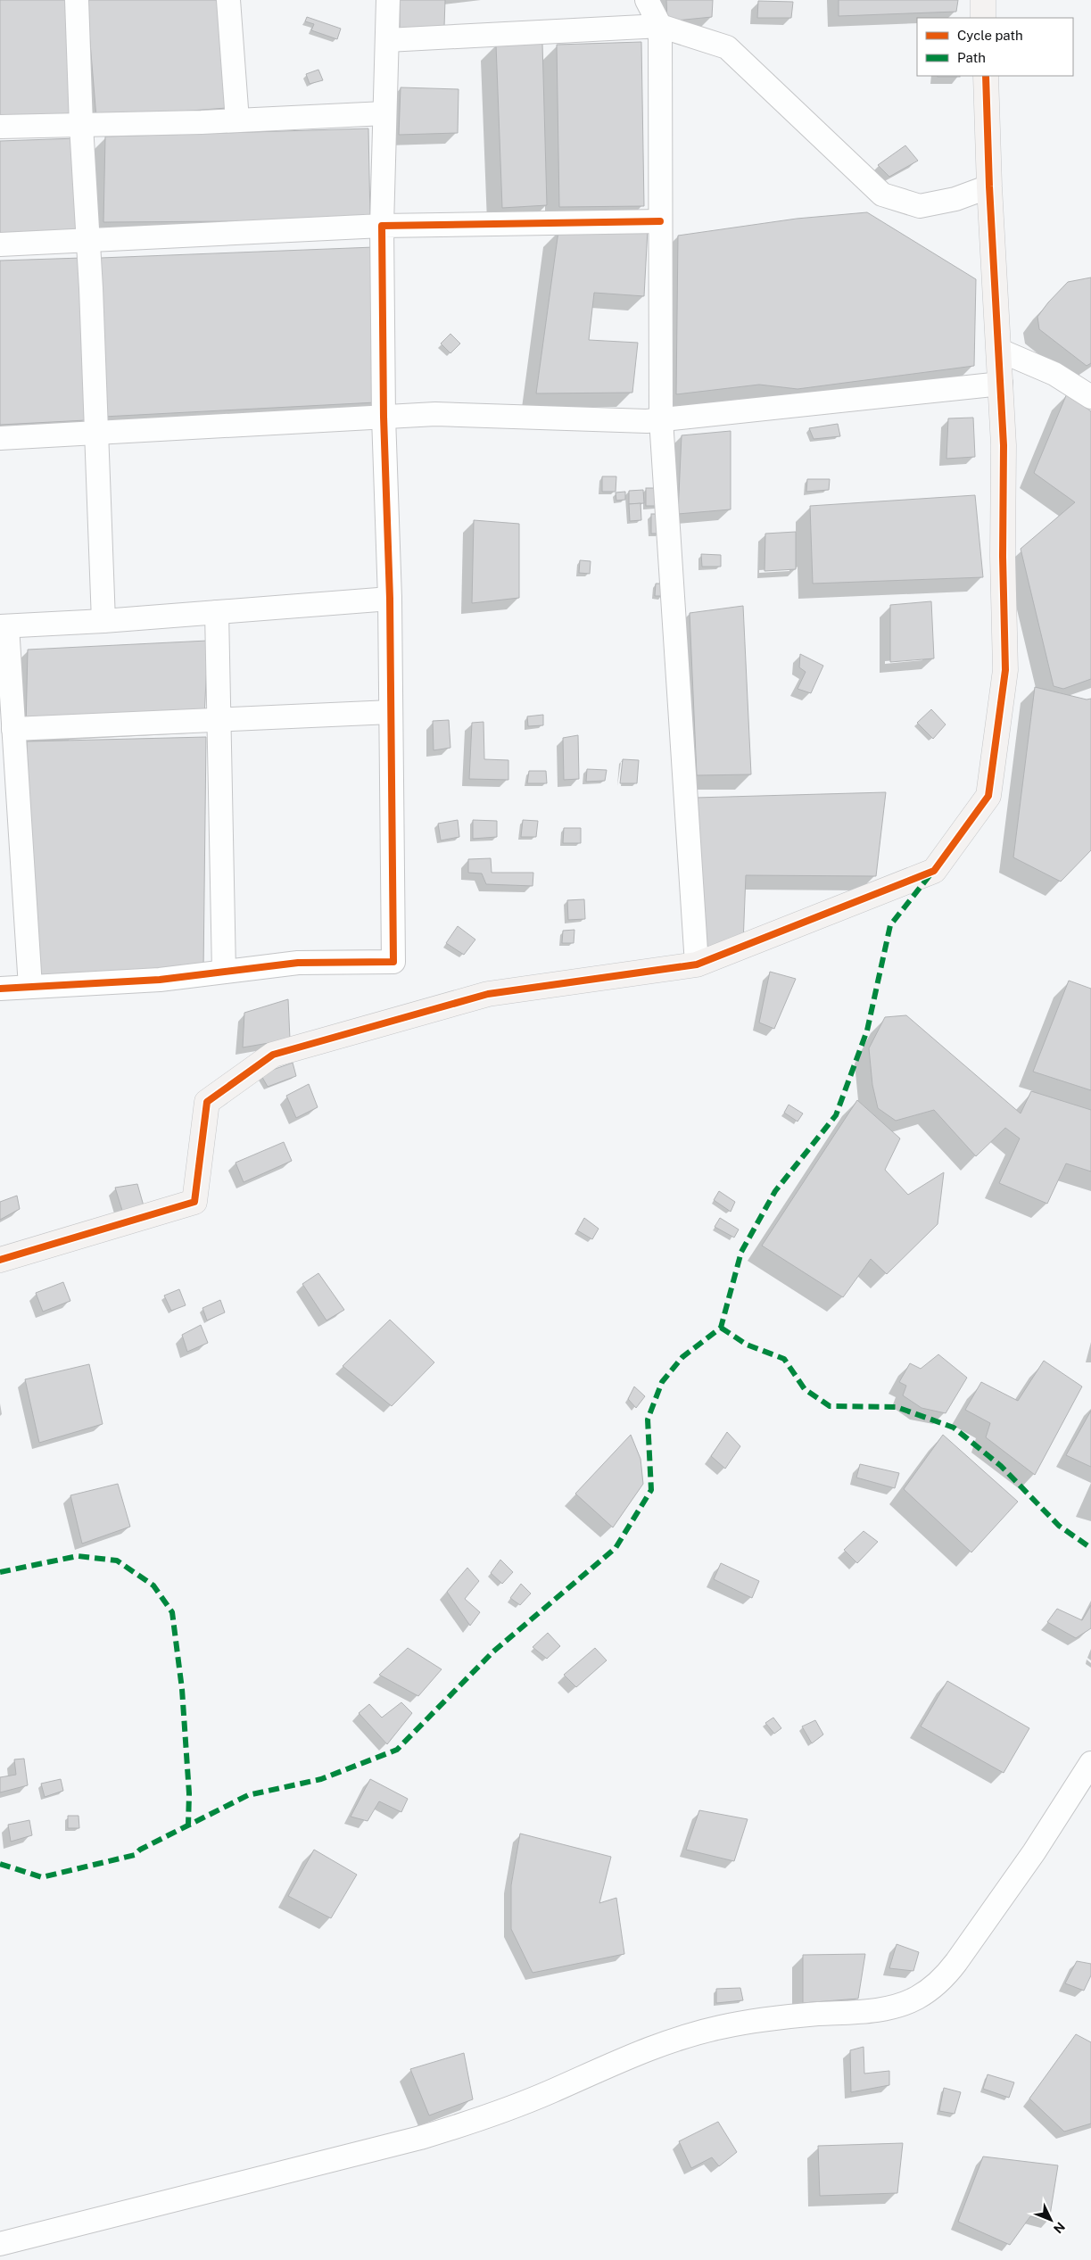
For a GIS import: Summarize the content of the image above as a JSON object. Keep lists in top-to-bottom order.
{
  "legend": ["Cycle path", "Path"],
  "north": "bottom right"
}
